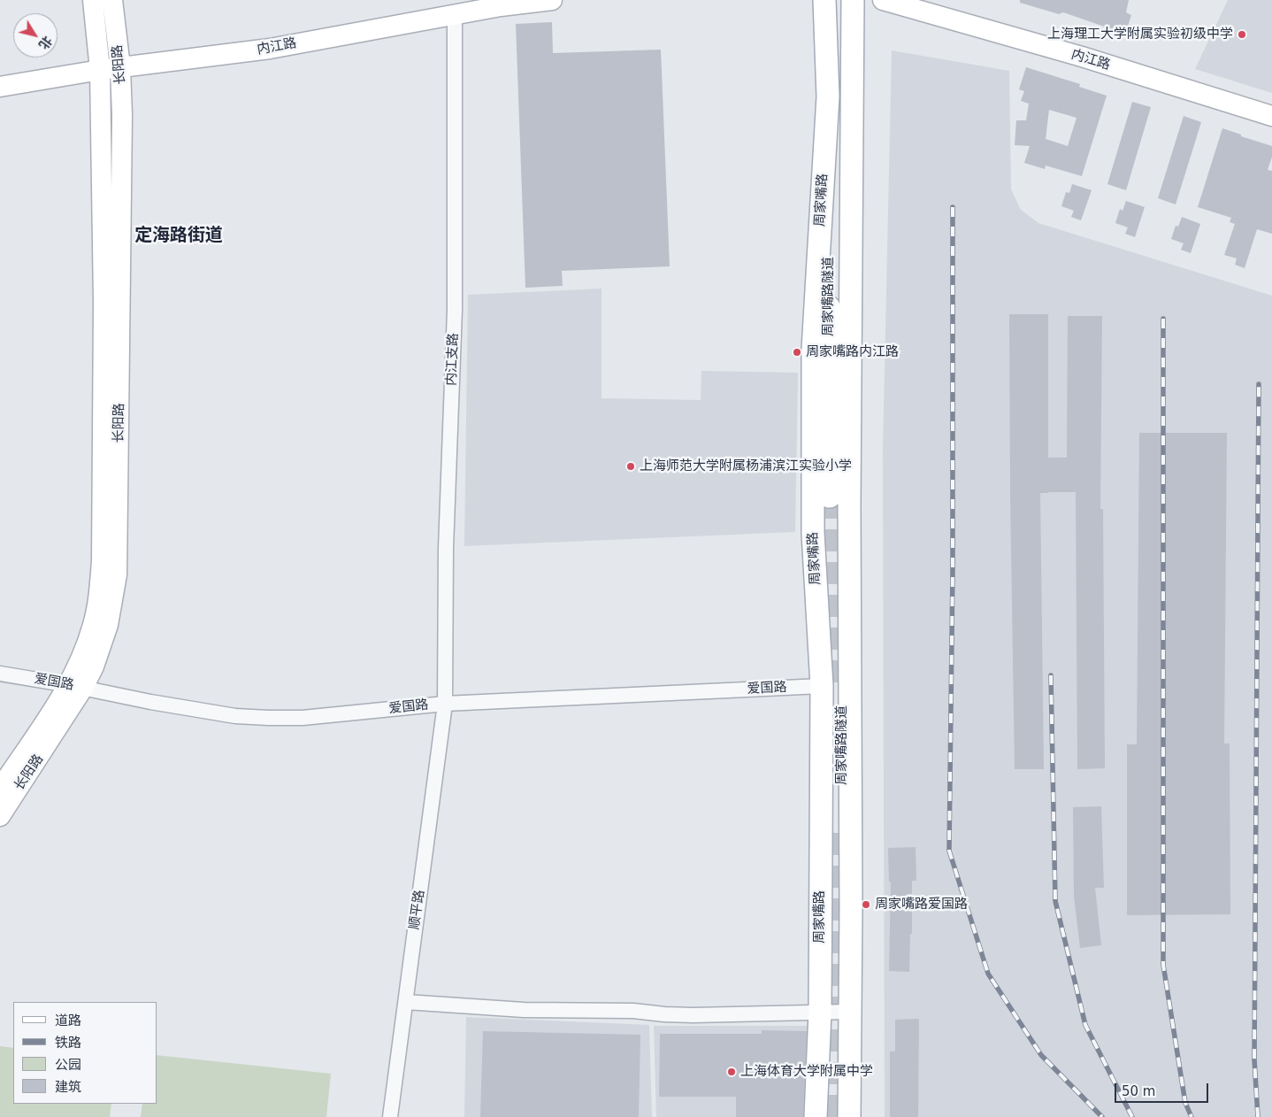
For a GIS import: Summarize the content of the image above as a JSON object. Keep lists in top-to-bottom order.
{
  "streets": {
    "main road": [
      "内江路",
      "长阳路",
      "周家嘴路",
      "周家嘴路隧道"
    ],
    "street": ["内江支路", "爱国路", "顺平路"]
  },
  "crossings": [
    ["内江路", "长阳路"],
    ["内江路", "内江支路"],
    ["长阳路", "爱国路"],
    ["周家嘴路", "周家嘴路隧道"],
    ["周家嘴路", "爱国路"],
    ["内江支路", "爱国路"],
    ["内江支路", "顺平路"],
    ["爱国路", "顺平路"]
  ],
  "districts": ["定海路街道"],
  "places": [
    "上海理工大学附属实验初级中学",
    "周家嘴路内江路",
    "上海师范大学附属杨浦滨江实验小学",
    "周家嘴路爱国路",
    "上海体育大学附属中学"
  ],
  "legend": [
    "道路",
    "铁路",
    "公园",
    "建筑"
  ],
  "scale_bar": "50 m",
  "north": "bottom right"
}
